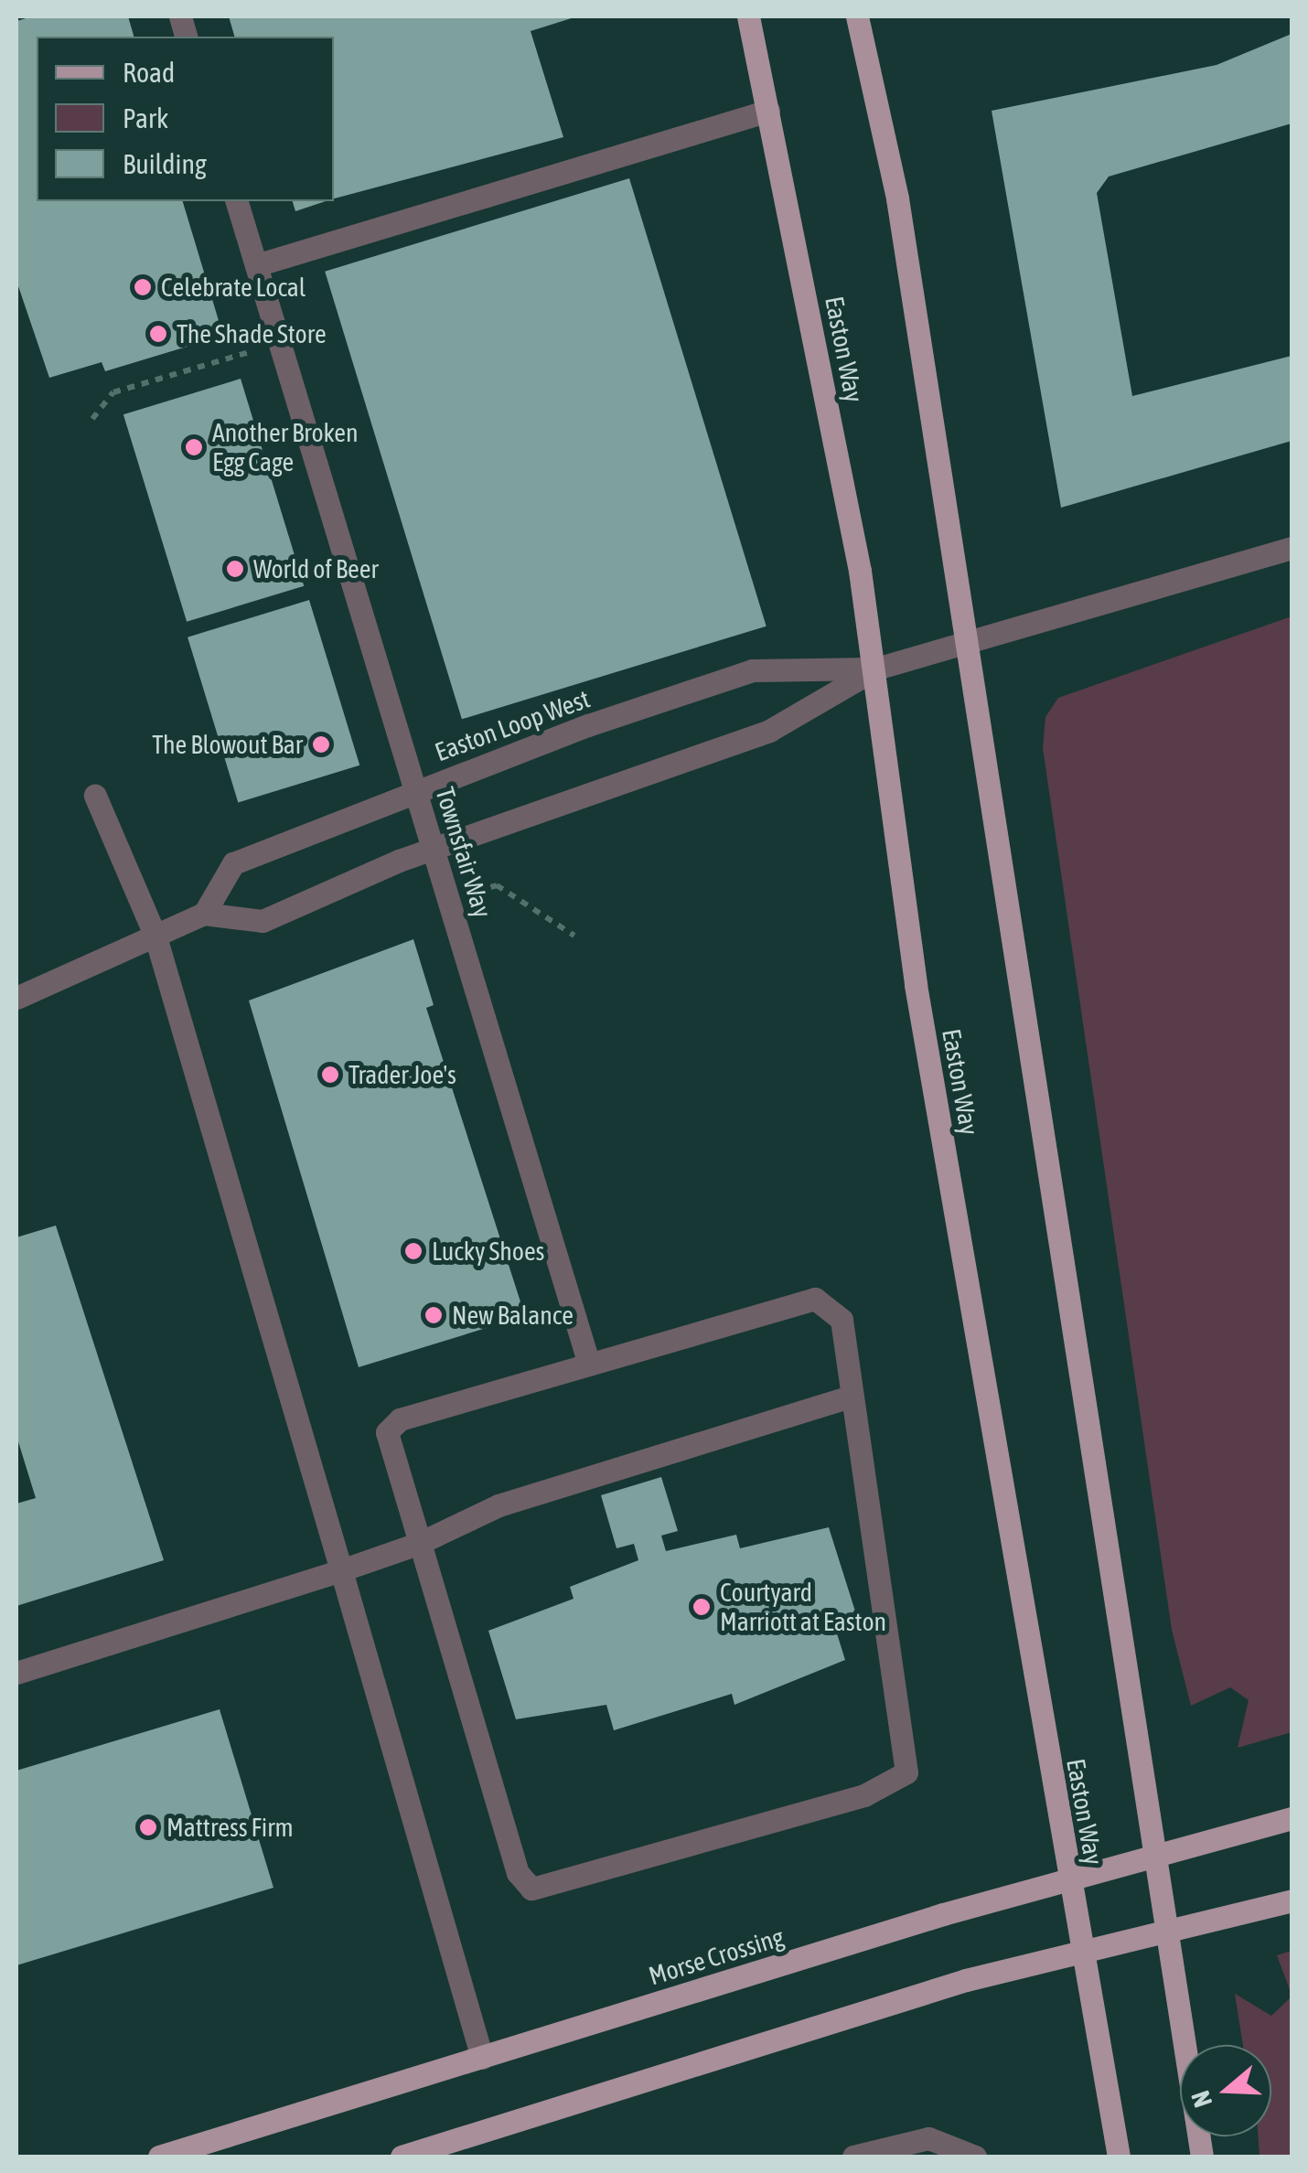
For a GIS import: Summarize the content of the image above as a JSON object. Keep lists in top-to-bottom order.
{
  "streets": {
    "main road": ["Easton Way", "Morse Crossing"],
    "street": ["Easton Loop West", "Townsfair Way"]
  },
  "crossings": [
    ["Easton Way", "Easton Loop West"],
    ["Easton Way", "Morse Crossing"],
    ["Easton Loop West", "Townsfair Way"]
  ],
  "places": [
    "Celebrate Local",
    "The Shade Store",
    "Another Broken Egg Cage",
    "World of Beer",
    "The Blowout Bar",
    "Trader Joe's",
    "Lucky Shoes",
    "New Balance",
    "Courtyard Marriott at Easton",
    "Mattress Firm"
  ],
  "legend": ["Road", "Park", "Building"],
  "north": "left"
}
